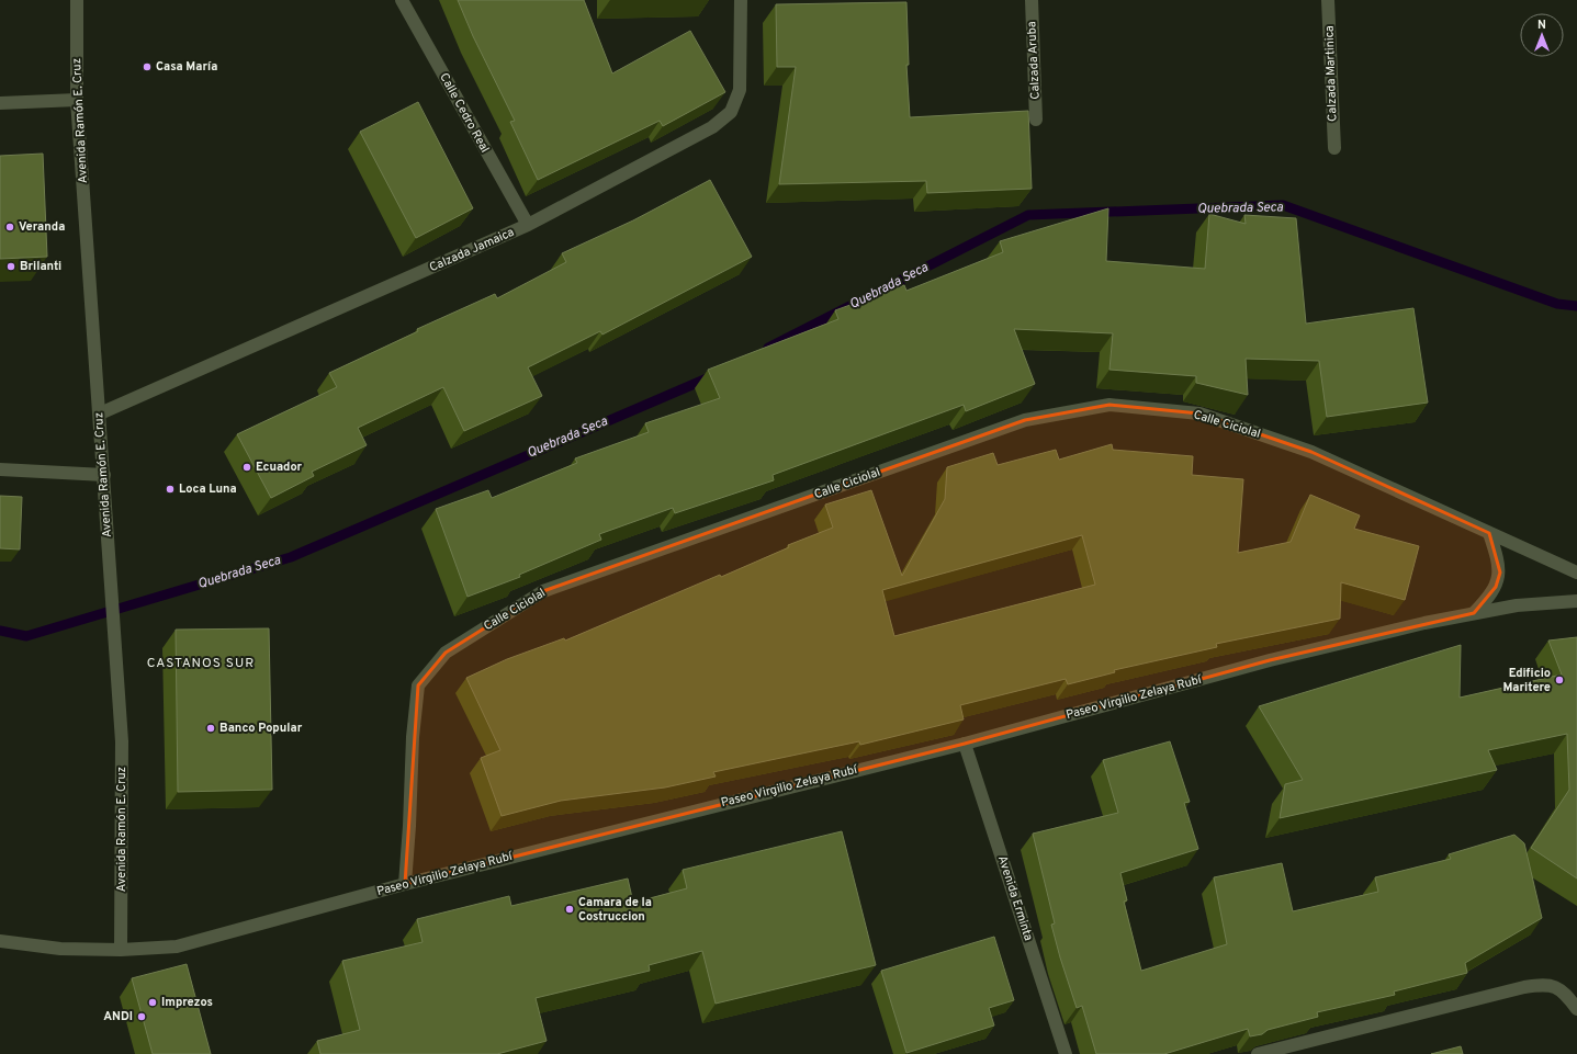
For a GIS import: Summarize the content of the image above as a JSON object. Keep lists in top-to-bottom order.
{
  "streets": {
    "street": [
      "Calzada Aruba",
      "Calzada Martinica",
      "Calle Cedro Real",
      "Avenida Ramón E. Cruz",
      "Calzada Jamaica",
      "Calle Ciciolal",
      "Paseo Virgilio Zelaya Rubí",
      "Avenida Erminta"
    ]
  },
  "crossings": [
    ["Calle Cedro Real", "Calzada Jamaica"],
    ["Avenida Ramón E. Cruz", "Calzada Jamaica"],
    ["Avenida Ramón E. Cruz", "Paseo Virgilio Zelaya Rubí"],
    ["Calle Ciciolal", "Paseo Virgilio Zelaya Rubí"],
    ["Paseo Virgilio Zelaya Rubí", "Avenida Erminta"]
  ],
  "districts": ["CASTANOS SUR"],
  "water": ["Quebrada Seca"],
  "places": [
    "Casa María",
    "Veranda",
    "Brilanti",
    "Ecuador",
    "Loca Luna",
    "Edificio Maritere",
    "Banco Popular",
    "Camara de la Costruccion",
    "Imprezos",
    "ANDI"
  ],
  "north": "top"
}
